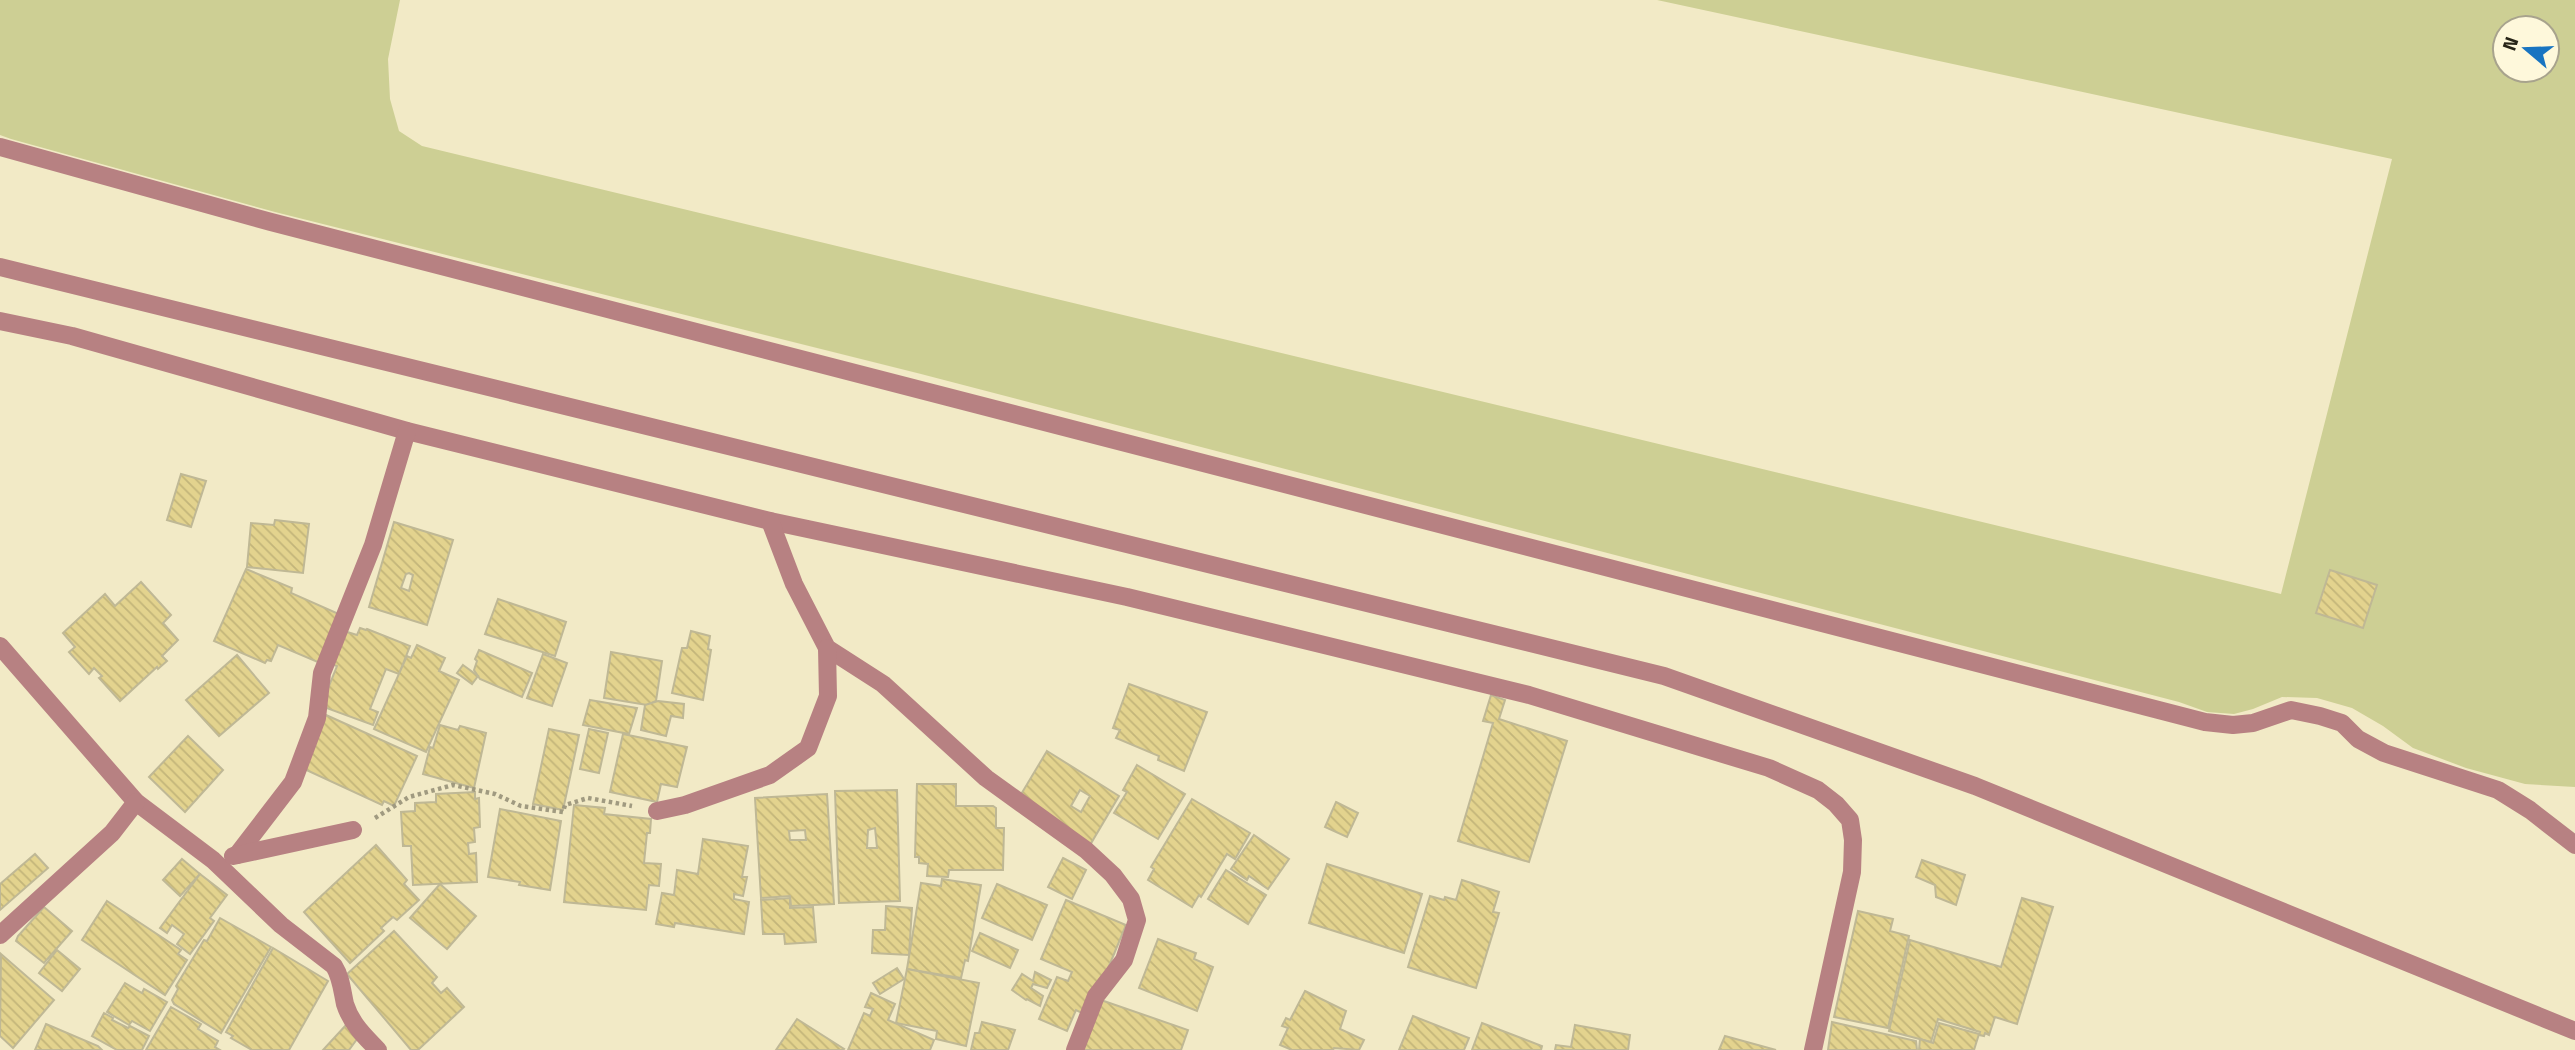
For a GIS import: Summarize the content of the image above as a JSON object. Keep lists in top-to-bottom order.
{
  "north": "left"
}
